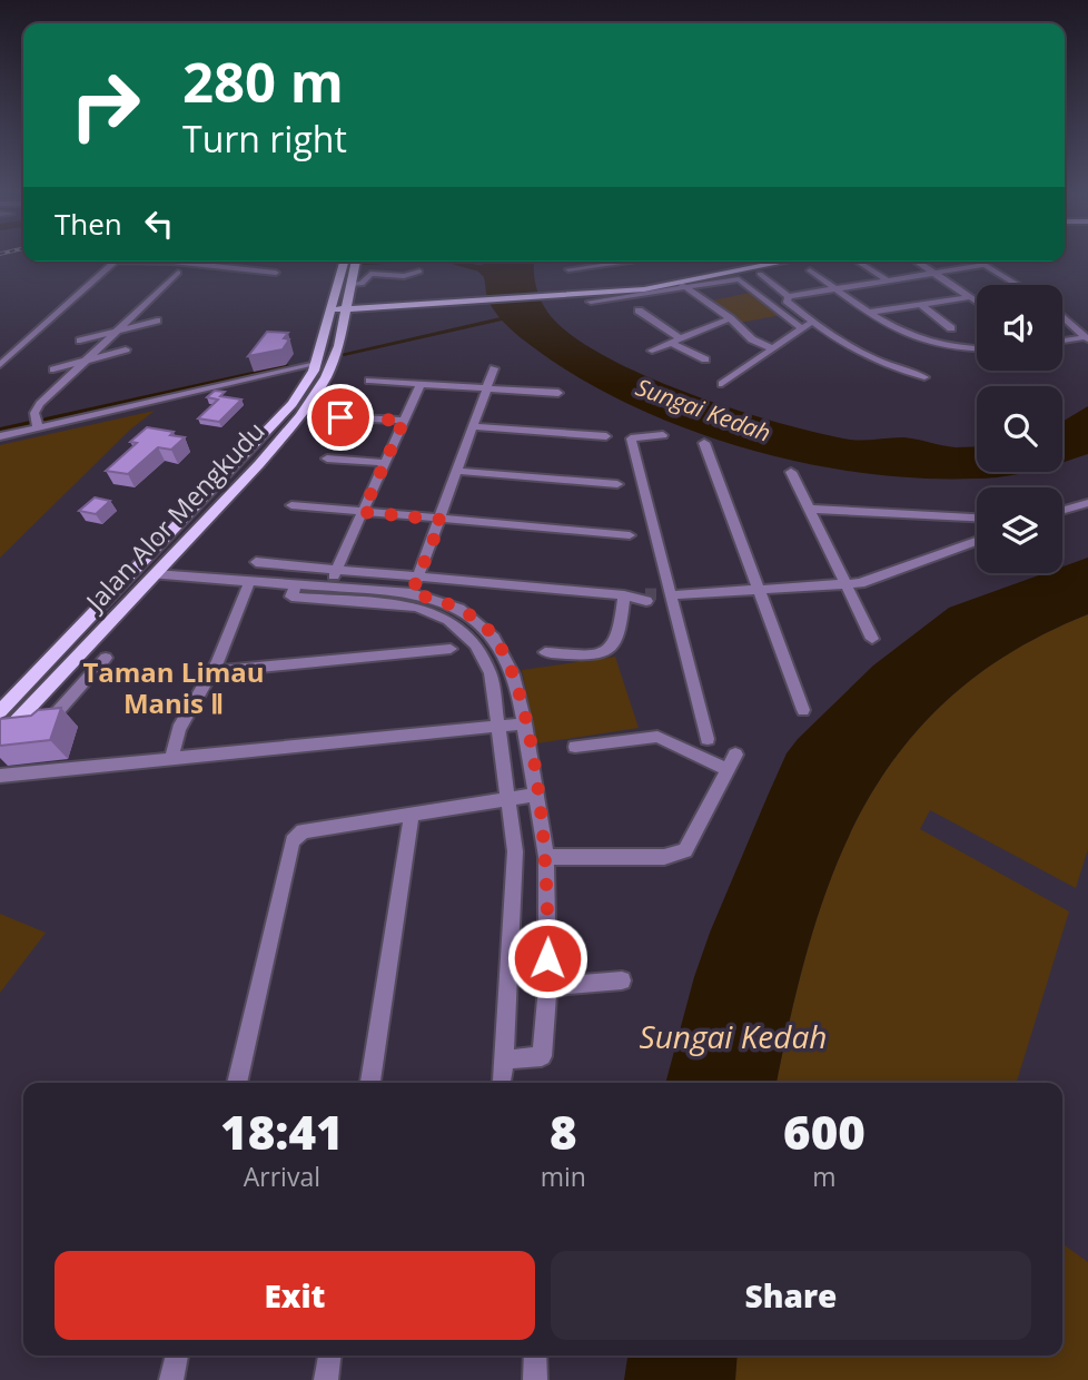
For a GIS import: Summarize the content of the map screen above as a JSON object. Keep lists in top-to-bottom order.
{
  "streets": {
    "main road": ["Jalan Alor Mengkudu"]
  },
  "districts": ["Taman Limau Manis Ⅱ"],
  "water": ["Sungai Kedah"],
  "page": {
    "turn": ["280 m", "Turn right"],
    "then": "Then",
    "eta": [
      "18:41",
      "Arrival",
      "8",
      "min",
      "600",
      "m"
    ],
    "buttons": ["Exit", "Share"]
  }
}
